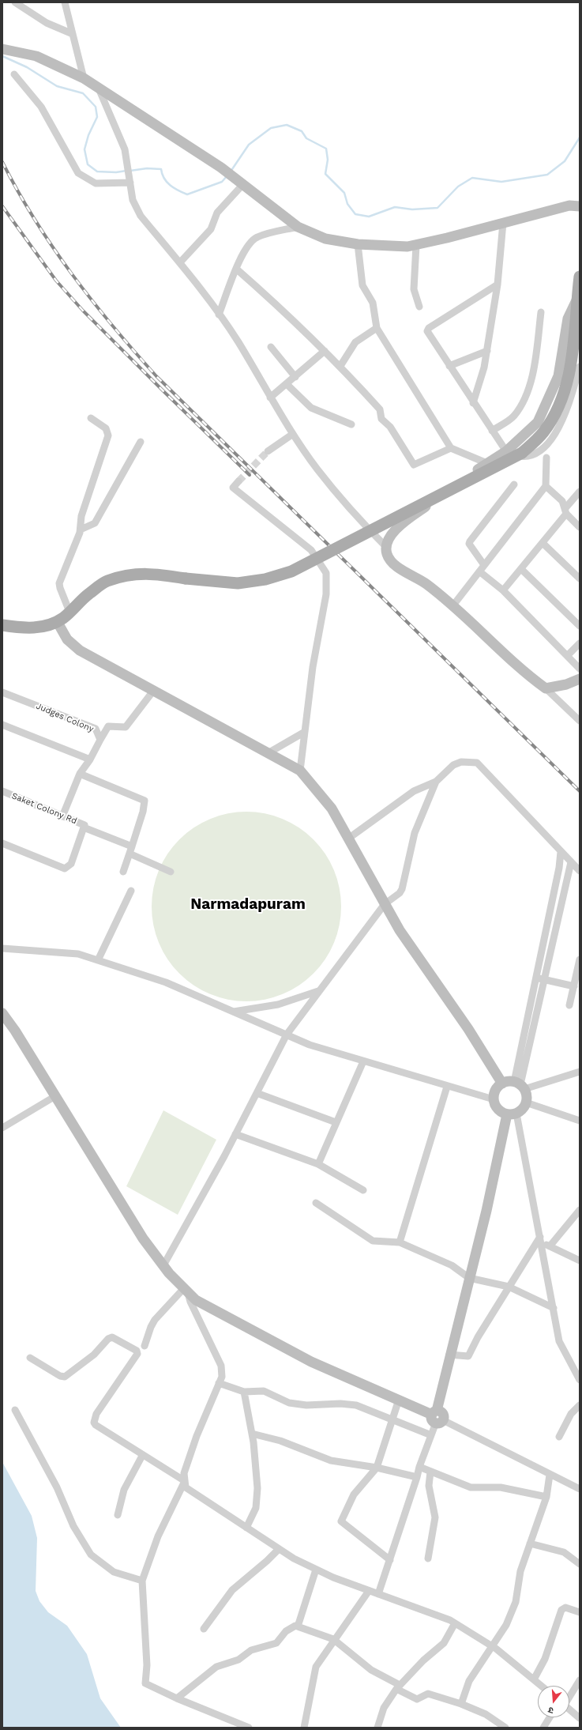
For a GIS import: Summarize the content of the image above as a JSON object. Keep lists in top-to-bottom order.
{
  "streets": {
    "street": ["Judges Colony", "Saket Colony Rd"]
  },
  "crossings": [
    ["Judges Colony", "Saket Colony Rd"]
  ],
  "districts": ["Narmadapuram"],
  "north": "bottom"
}
